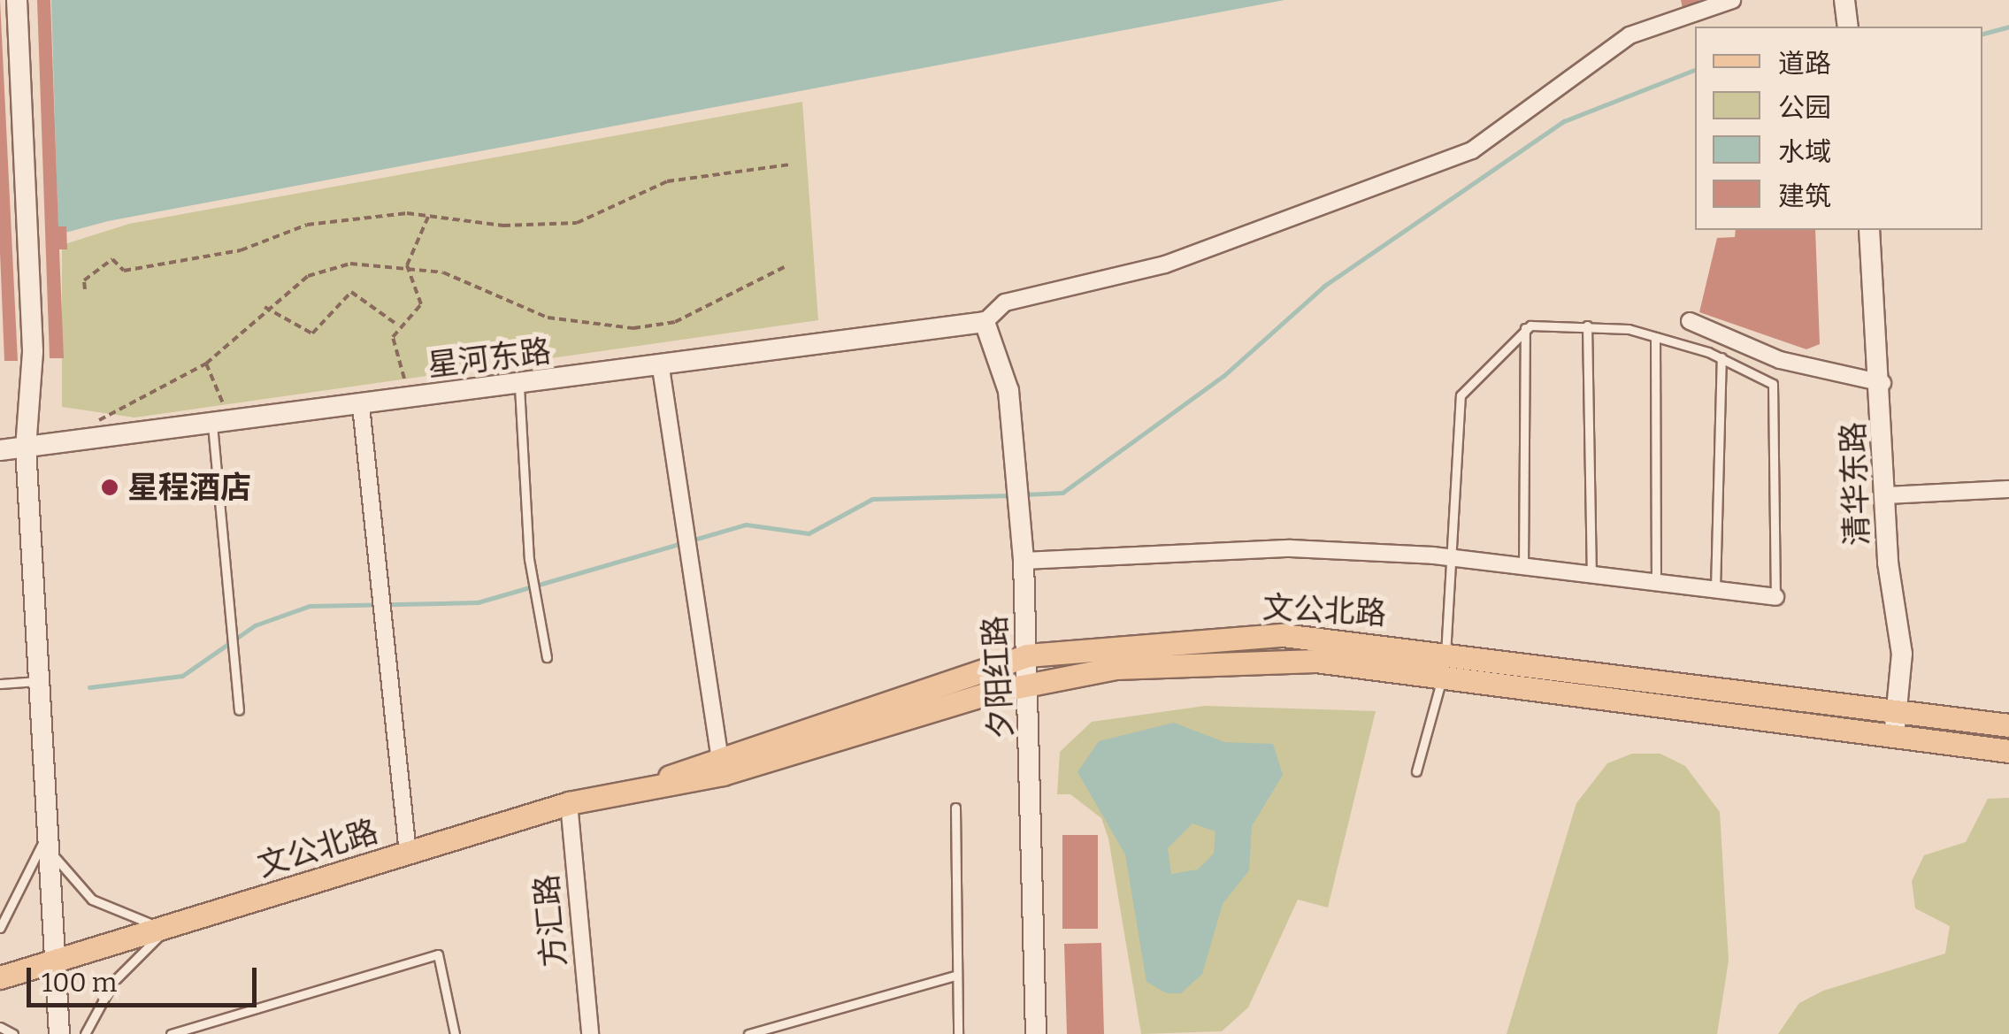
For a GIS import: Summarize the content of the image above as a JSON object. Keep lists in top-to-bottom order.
{
  "streets": {
    "main road": ["文公北路"],
    "street": [
      "星河东路",
      "清华东路",
      "夕阳红路",
      "方汇路"
    ]
  },
  "crossings": [
    ["星河东路", "夕阳红路"],
    ["清华东路", "文公北路"],
    ["文公北路", "夕阳红路"],
    ["文公北路", "方汇路"]
  ],
  "places": ["星程酒店"],
  "legend": [
    "道路",
    "公园",
    "水域",
    "建筑"
  ],
  "scale_bar": "100 m"
}
